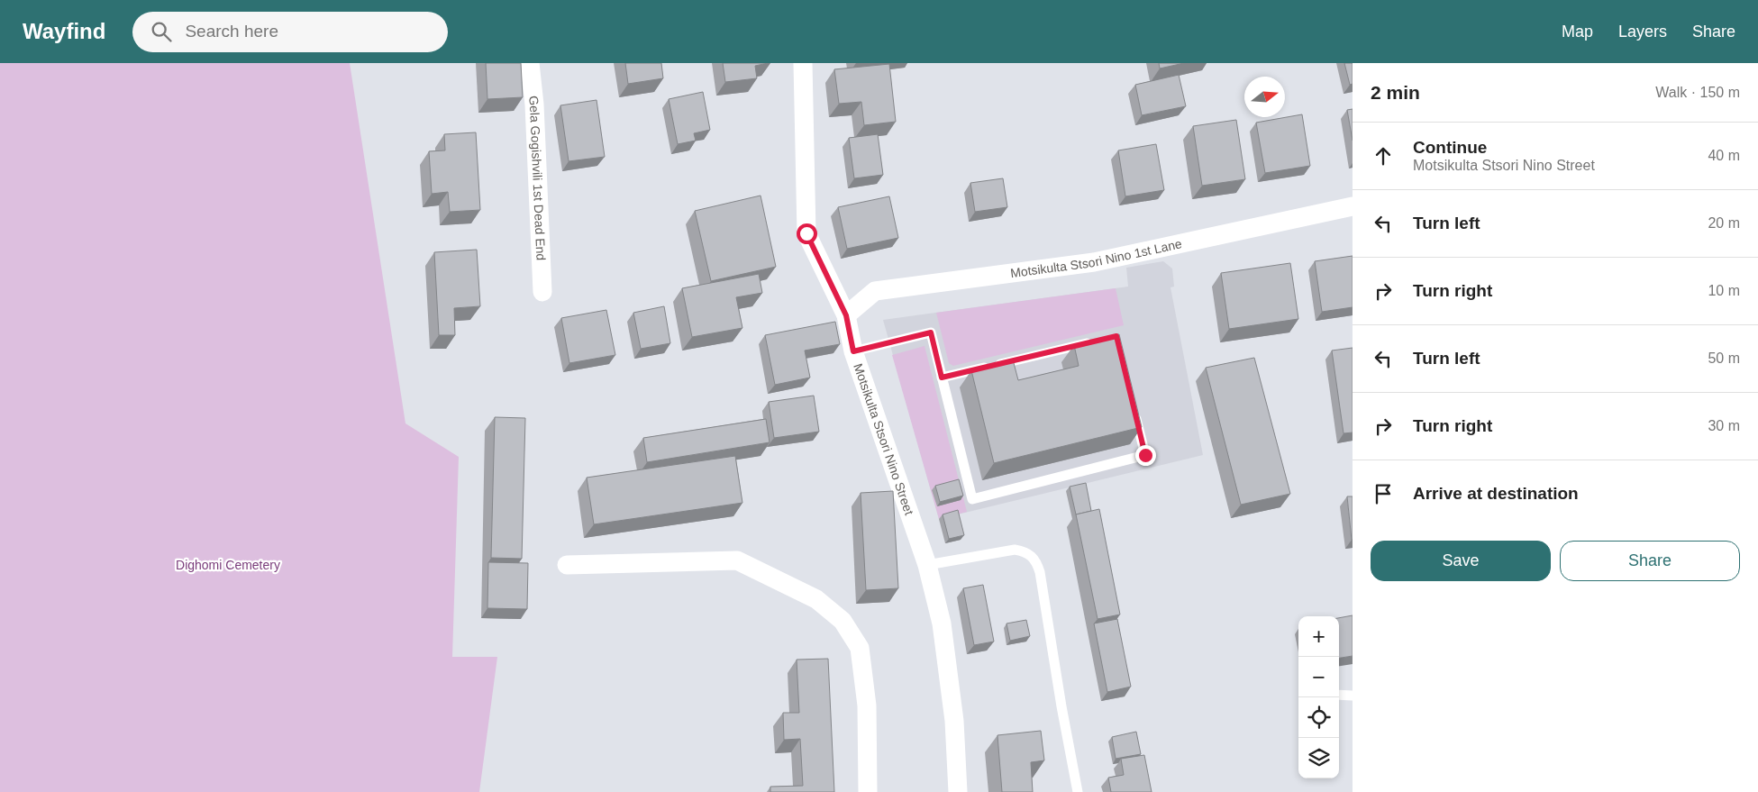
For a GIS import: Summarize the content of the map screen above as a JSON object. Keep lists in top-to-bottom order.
{
  "streets": {
    "street": ["Gela Gogishvili 1st Dead End", "Motsikulta Stsori Nino 1st Lane", "Motsikulta Stsori Nino Street"]
  },
  "crossings": [
    ["Motsikulta Stsori Nino 1st Lane", "Motsikulta Stsori Nino Street"]
  ],
  "parks": ["Dighomi Cemetery"],
  "north": "right",
  "page": {
    "header": "Wayfind",
    "search": "Search here",
    "nav": ["Map", "Layers", "Share"],
    "heading": ["2 min", "Walk · 150 m"],
    "list": [
      ["Continue", "Motsikulta Stsori Nino Street", "40 m"],
      ["Turn left", "20 m"],
      ["Turn right", "10 m"],
      ["Turn left", "50 m"],
      ["Turn right", "30 m"],
      "Arrive at destination"
    ],
    "buttons": ["Save", "Share"],
    "map_buttons": ["+", "−"]
  }
}
